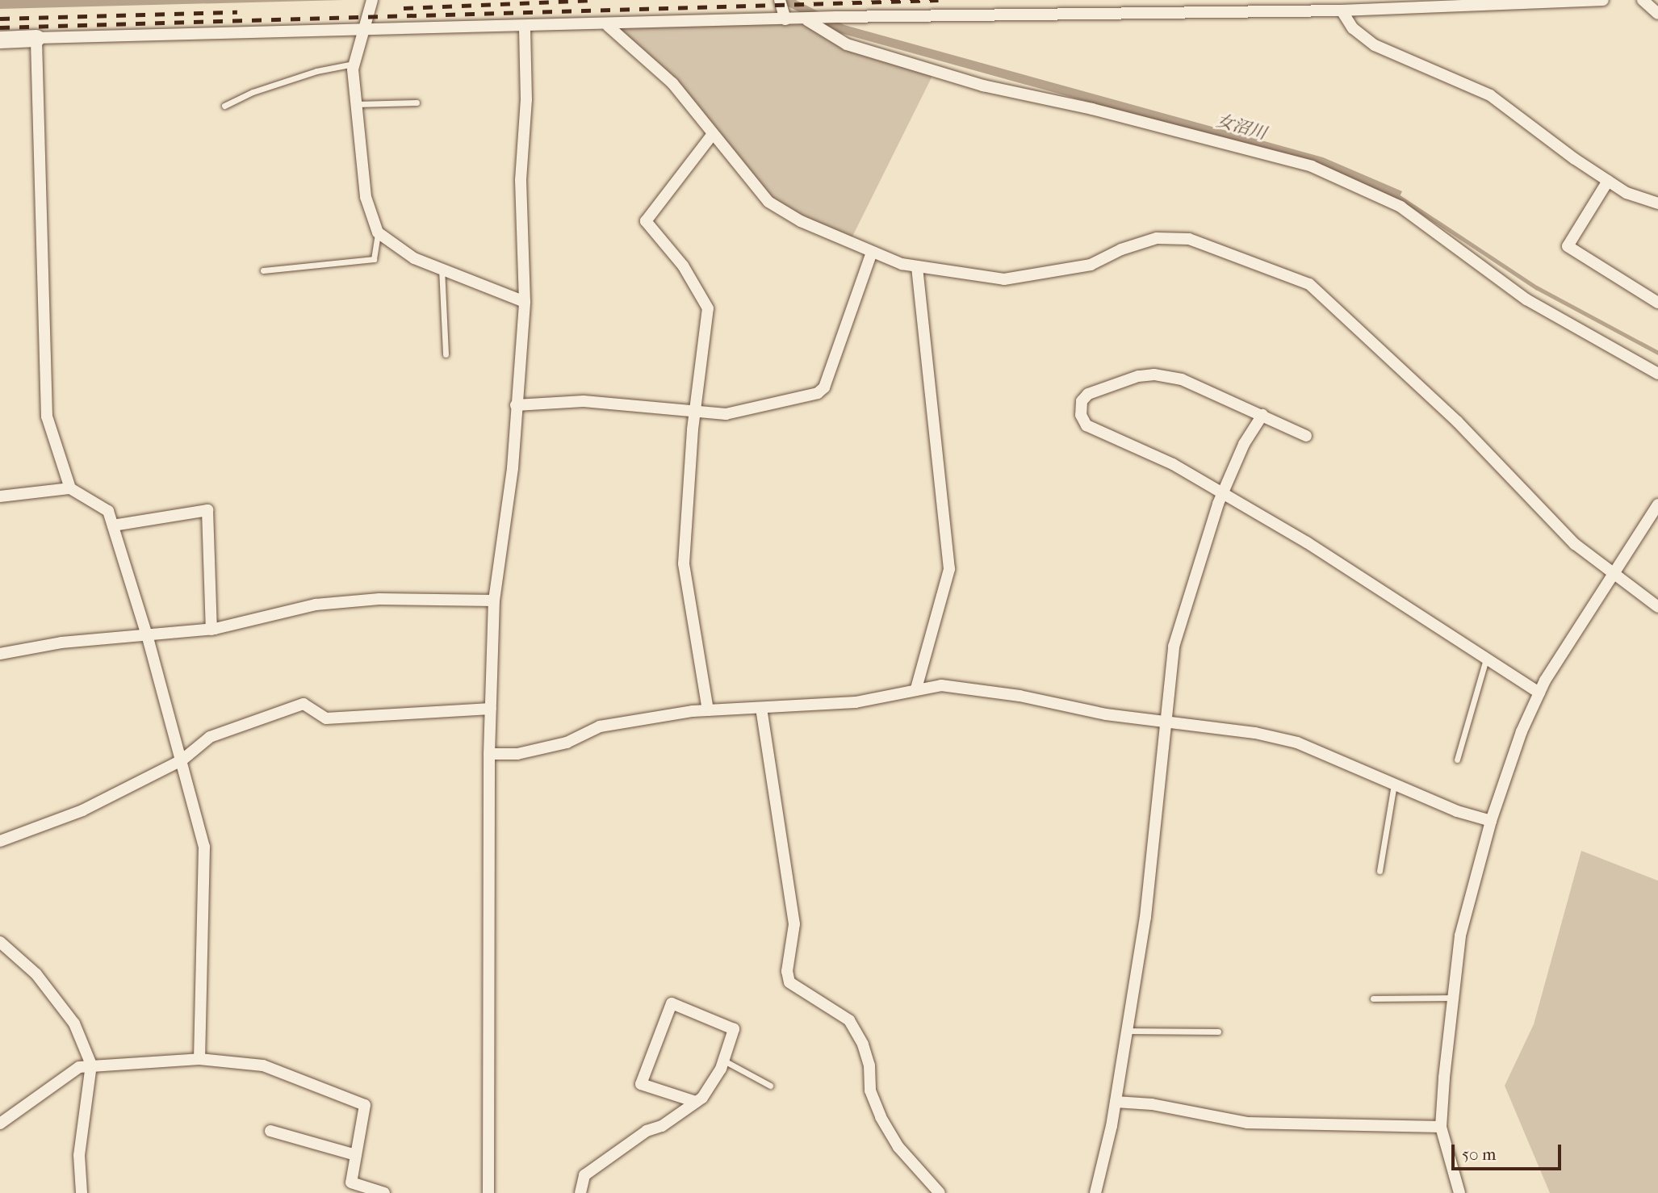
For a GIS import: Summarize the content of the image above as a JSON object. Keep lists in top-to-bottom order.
{
  "water": ["女沼川"],
  "scale_bar": "50 m"
}
